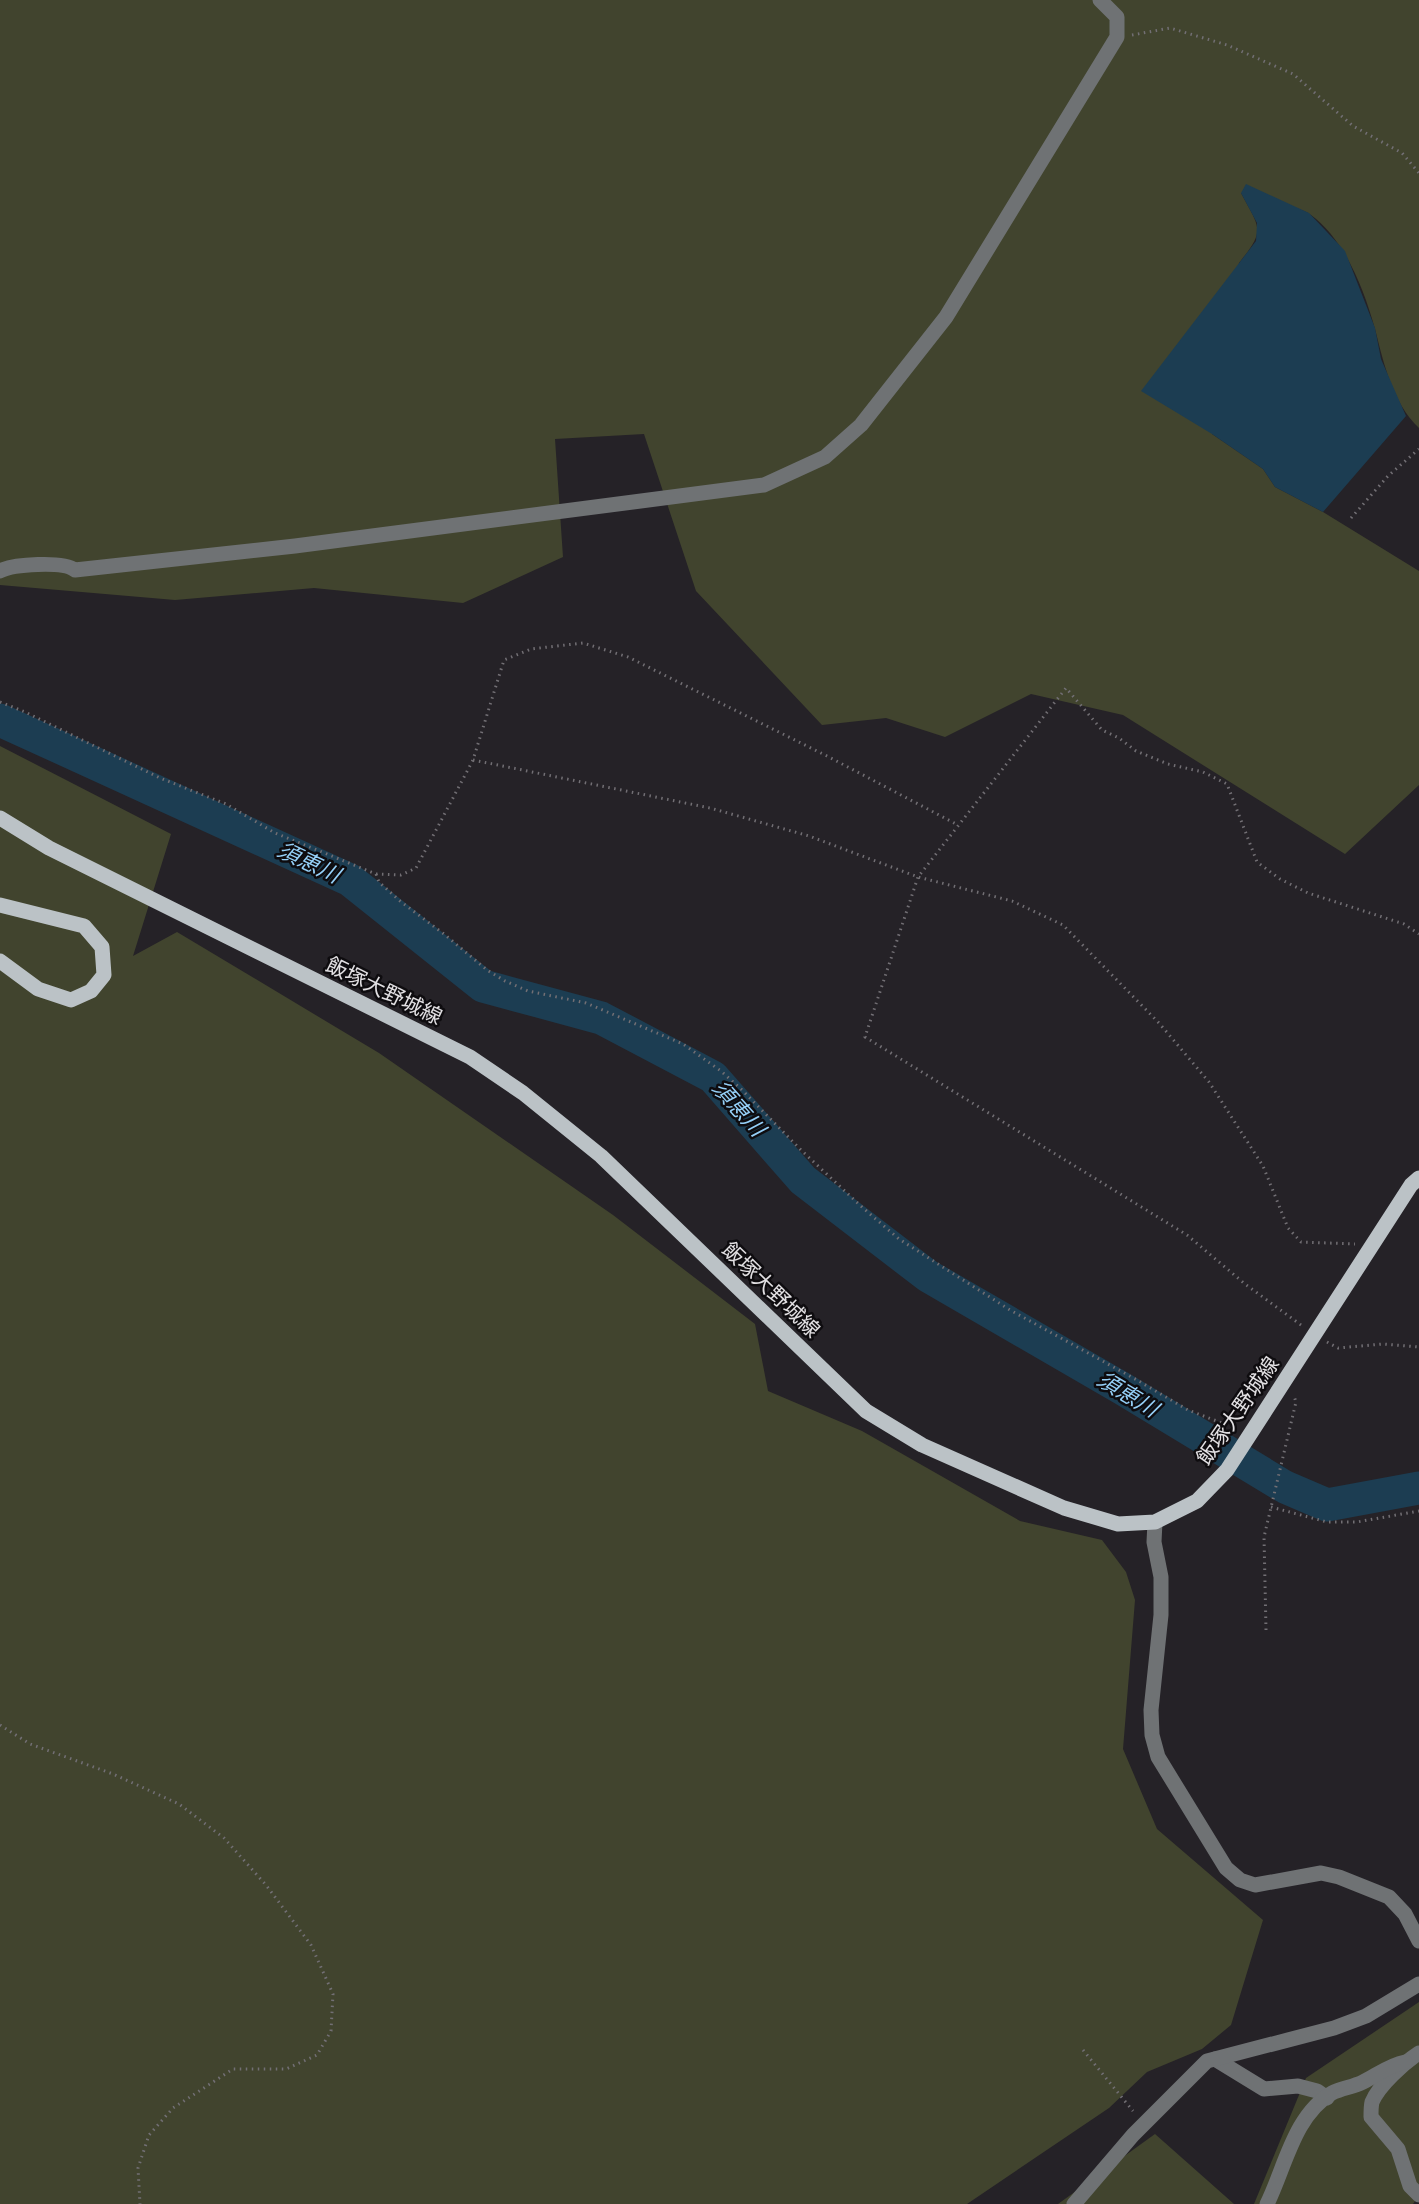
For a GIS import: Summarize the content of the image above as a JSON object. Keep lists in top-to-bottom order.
{
  "streets": {
    "main road": ["飯塚大野城線"]
  },
  "water": ["須恵川"]
}
